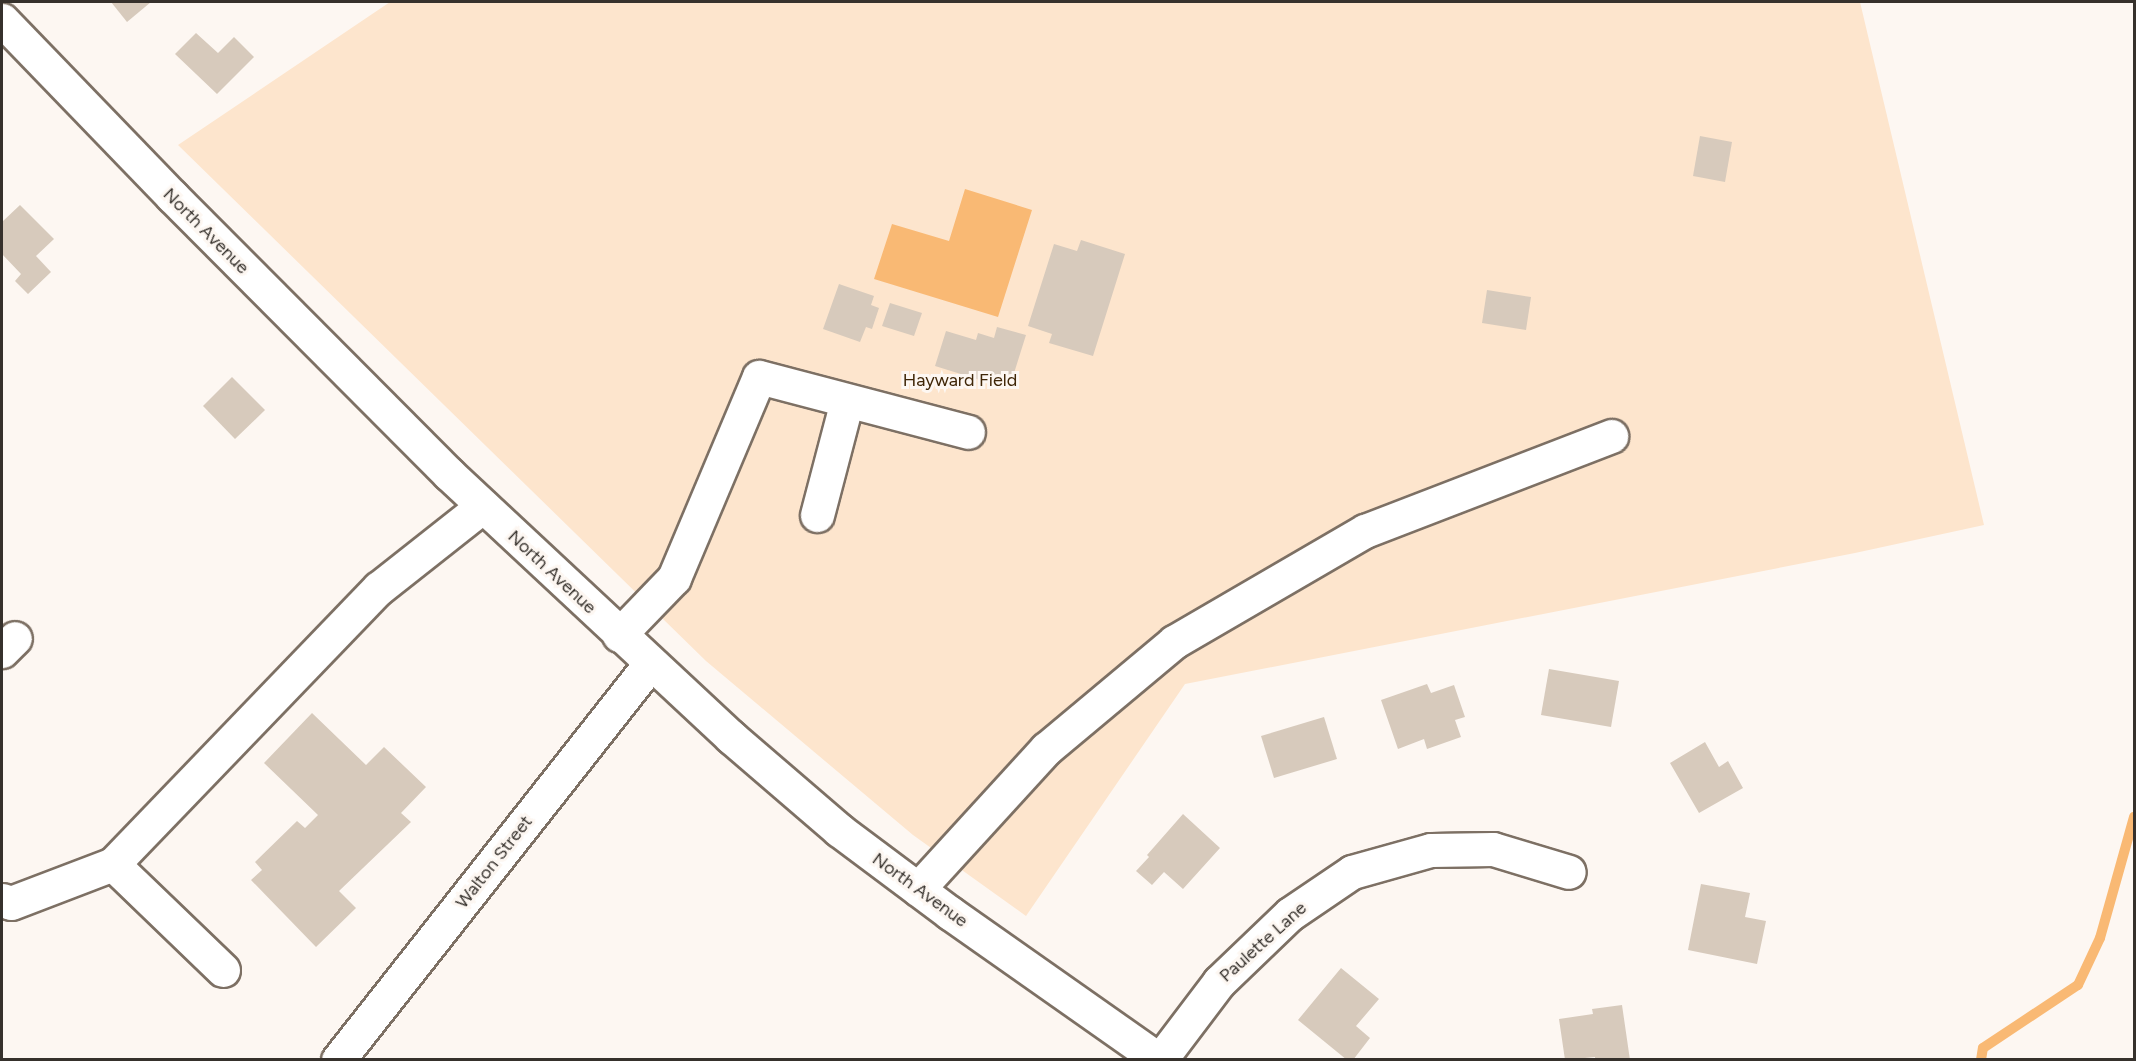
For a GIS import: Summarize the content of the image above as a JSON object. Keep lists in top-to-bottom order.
{
  "streets": {
    "main road": ["North Avenue", "Walton Street", "Paulette Lane"]
  },
  "crossings": [
    ["North Avenue", "Walton Street"],
    ["North Avenue", "Paulette Lane"]
  ],
  "parks": ["Hayward Field"]
}
